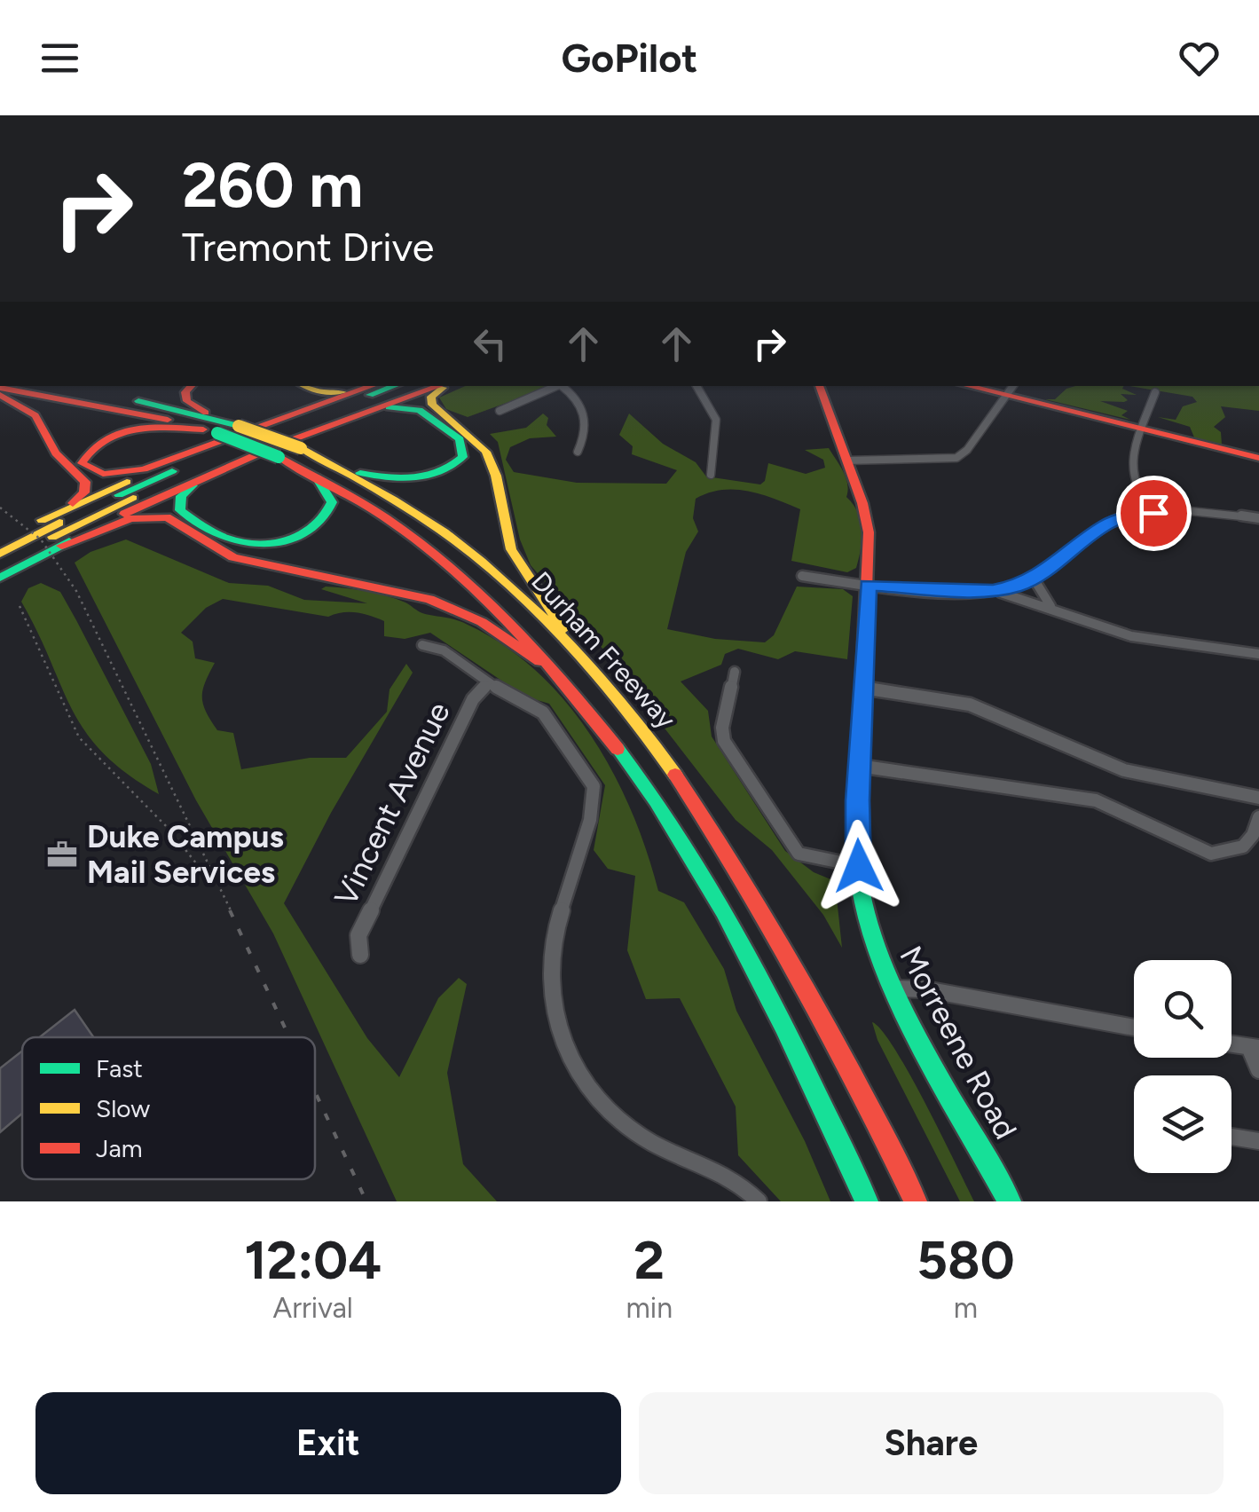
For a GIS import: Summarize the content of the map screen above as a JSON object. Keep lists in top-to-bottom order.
{
  "streets": {
    "main road": ["Durham Freeway", "Morreene Road"],
    "street": ["Vincent Avenue"]
  },
  "places": {
    "office": ["Duke Campus Mail Services"]
  },
  "legend": ["Fast", "Slow", "Jam"],
  "page": {
    "header": "GoPilot",
    "turn": ["260 m", "Tremont Drive"],
    "eta": [
      "12:04",
      "Arrival",
      "2",
      "min",
      "580",
      "m"
    ],
    "buttons": ["Exit", "Share"]
  }
}
